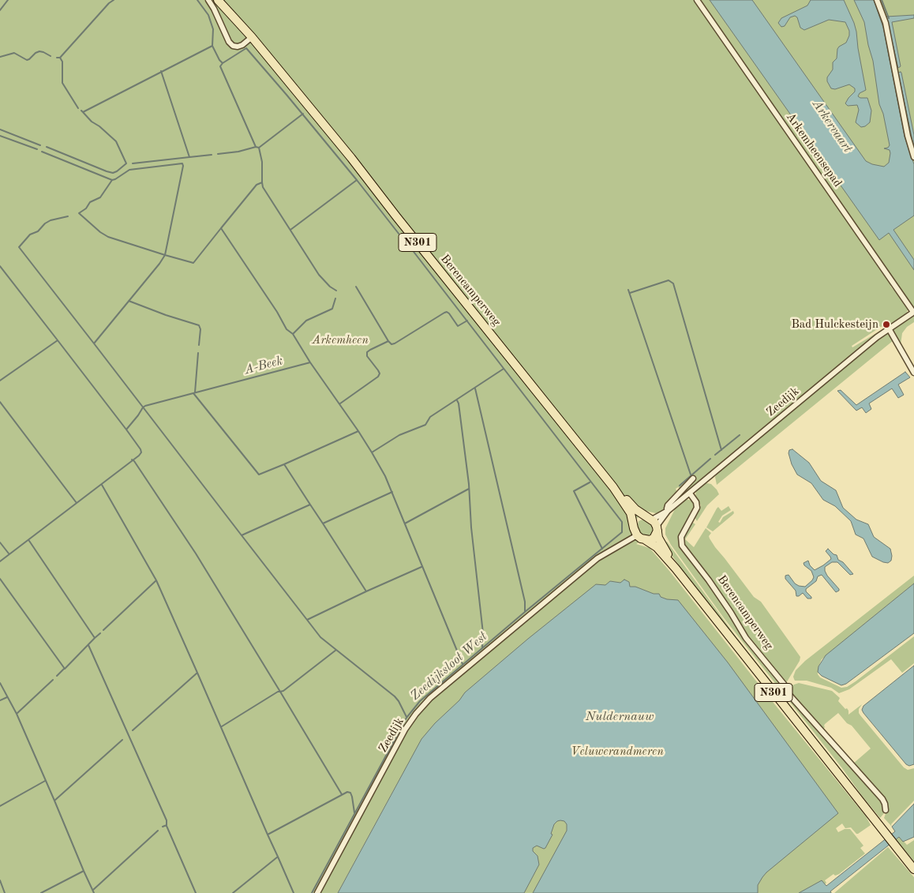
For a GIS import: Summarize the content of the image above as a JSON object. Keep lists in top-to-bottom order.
{
  "streets": {
    "main road": ["N301", "Berencamperweg"],
    "street": ["Arkemheensepad", "Zeedijk"]
  },
  "crossings": [
    ["Arkemheensepad", "Zeedijk"],
    ["Berencamperweg", "Zeedijk"]
  ],
  "water": [
    "Arkervaart",
    "A-Beek",
    "Zeedijksloot West",
    "Nuldernauw"
  ],
  "parks": ["Arkemheen", "Veluwerandmeren"],
  "places": ["Bad Hulckesteijn"]
}
